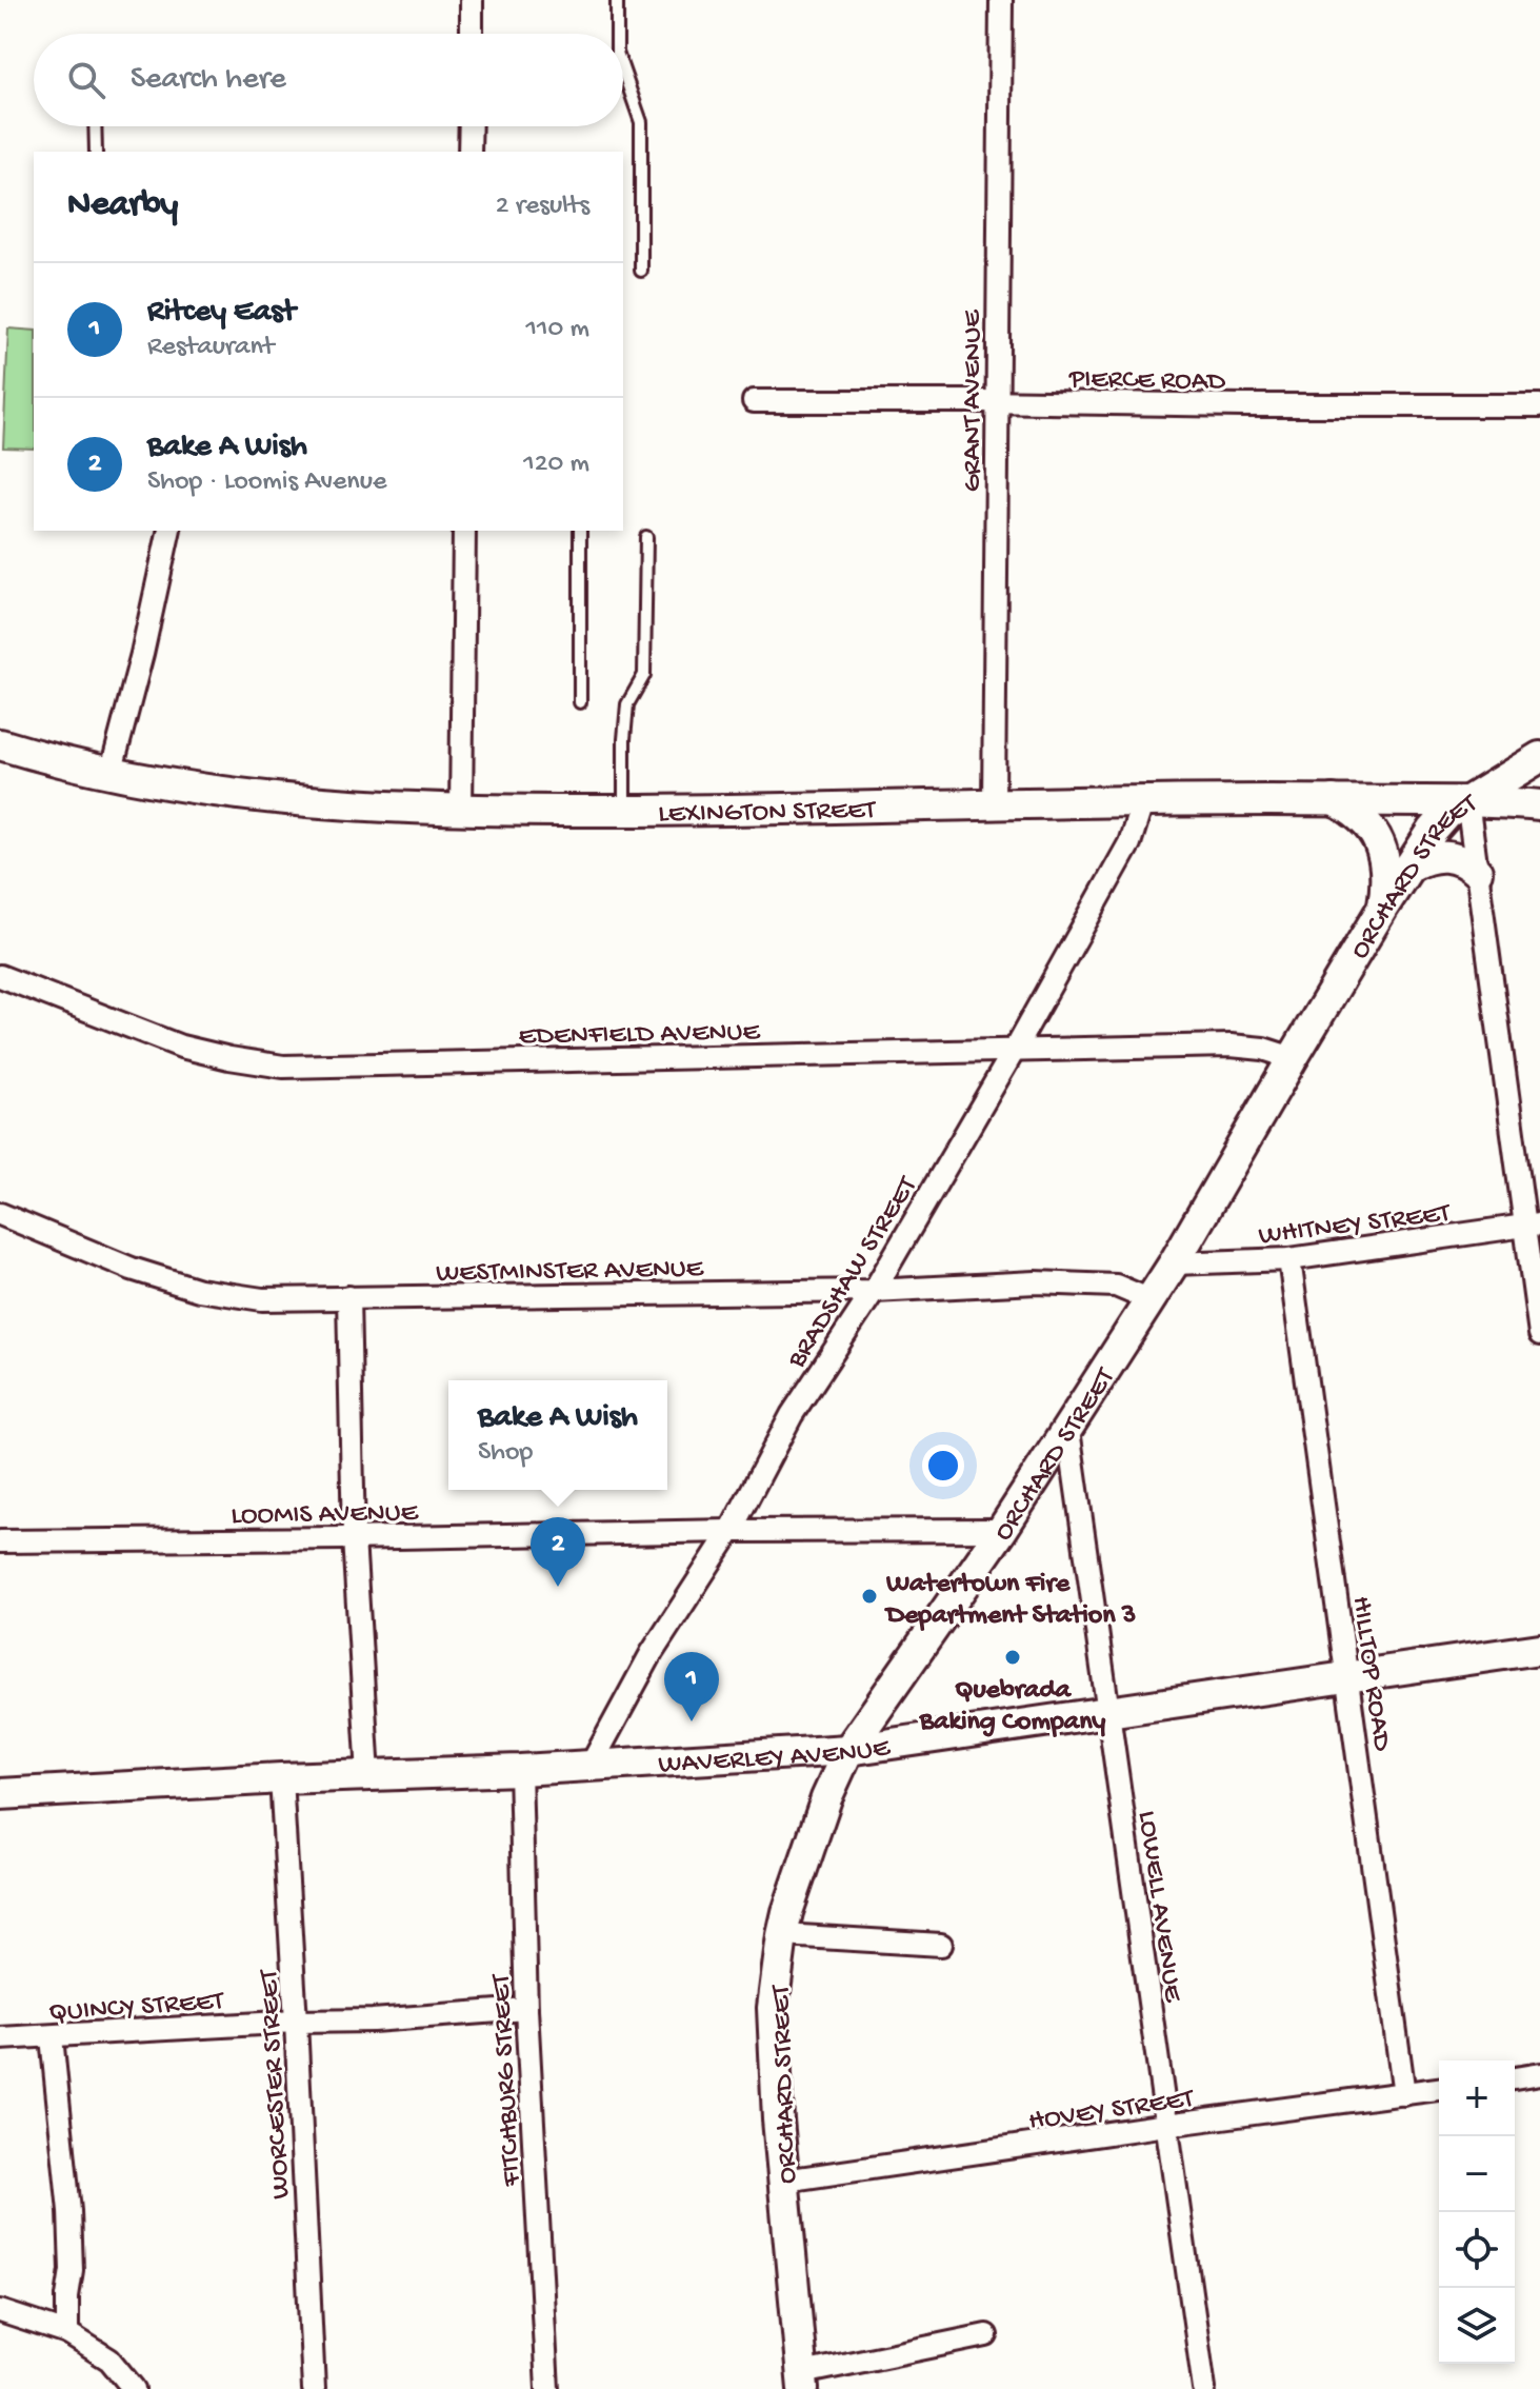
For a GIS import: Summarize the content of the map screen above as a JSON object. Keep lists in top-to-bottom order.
{
  "streets": {
    "street": [
      "PIERCE ROAD",
      "GRANT AVENUE",
      "LEXINGTON STREET",
      "ORCHARD STREET",
      "EDENFIELD AVENUE",
      "WHITNEY STREET",
      "WESTMINSTER AVENUE",
      "BRADSHAW STREET",
      "LOOMIS AVENUE",
      "HILLTOP ROAD",
      "WAVERLEY AVENUE",
      "LOWELL AVENUE",
      "QUINCY STREET",
      "FITCHBURG STREET",
      "WORCESTER STREET",
      "HOVEY STREET"
    ]
  },
  "crossings": [
    ["PIERCE ROAD", "GRANT AVENUE"],
    ["GRANT AVENUE", "LEXINGTON STREET"],
    ["LEXINGTON STREET", "ORCHARD STREET"],
    ["LEXINGTON STREET", "BRADSHAW STREET"],
    ["ORCHARD STREET", "EDENFIELD AVENUE"],
    ["ORCHARD STREET", "WHITNEY STREET"],
    ["ORCHARD STREET", "WESTMINSTER AVENUE"],
    ["ORCHARD STREET", "LOOMIS AVENUE"],
    ["ORCHARD STREET", "WAVERLEY AVENUE"],
    ["ORCHARD STREET", "LOWELL AVENUE"],
    ["ORCHARD STREET", "HOVEY STREET"],
    ["EDENFIELD AVENUE", "BRADSHAW STREET"],
    ["WHITNEY STREET", "HILLTOP ROAD"],
    ["WESTMINSTER AVENUE", "BRADSHAW STREET"],
    ["BRADSHAW STREET", "LOOMIS AVENUE"],
    ["BRADSHAW STREET", "WAVERLEY AVENUE"],
    ["HILLTOP ROAD", "WAVERLEY AVENUE"],
    ["HILLTOP ROAD", "HOVEY STREET"],
    ["WAVERLEY AVENUE", "LOWELL AVENUE"],
    ["WAVERLEY AVENUE", "FITCHBURG STREET"],
    ["WAVERLEY AVENUE", "WORCESTER STREET"],
    ["LOWELL AVENUE", "HOVEY STREET"],
    ["QUINCY STREET", "FITCHBURG STREET"],
    ["QUINCY STREET", "WORCESTER STREET"]
  ],
  "places": ["Watertown Fire Department Station 3", "Quebrada Baking Company"],
  "page": {
    "search": "Search here",
    "heading": ["Nearby", "2 results"],
    "list": [
      {
        "mark": "1",
        "name": "Ritcey East",
        "note": "Restaurant",
        "value": "110 m"
      },
      {
        "mark": "2",
        "name": "Bake A Wish",
        "note": "Shop · Loomis Avenue",
        "value": "120 m"
      }
    ],
    "popup": ["Bake A Wish", "Shop"],
    "pins": ["2", "1"],
    "map_buttons": ["+", "−"]
  }
}
